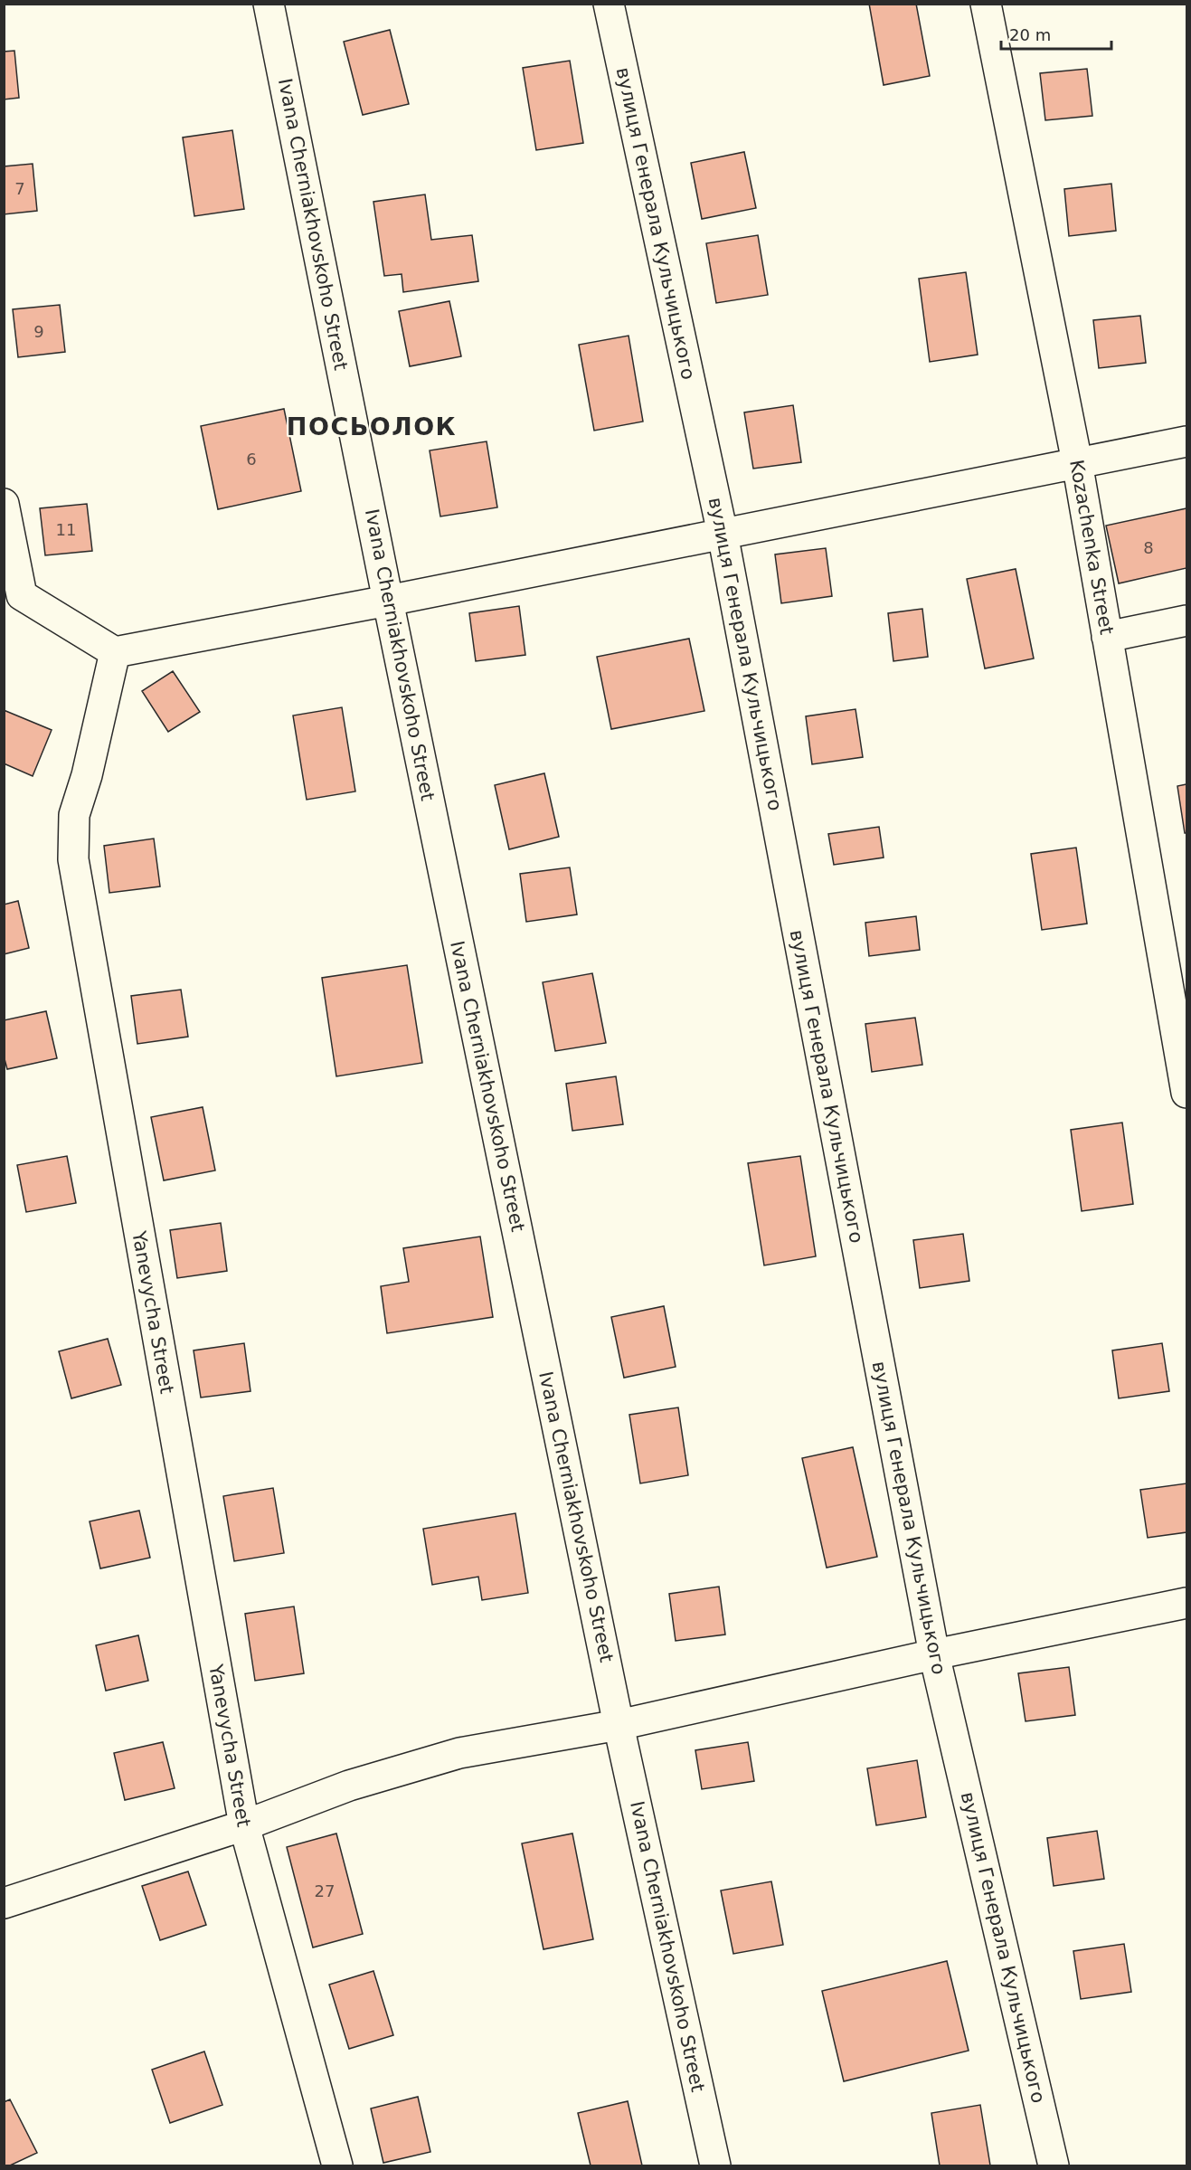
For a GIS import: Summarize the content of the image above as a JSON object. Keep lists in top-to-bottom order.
{
  "streets": {
    "street": [
      "вулиця Генерала Кульчицького",
      "Ivana Cherniakhovskoho Street",
      "Kozachenka Street",
      "Yanevycha Street"
    ]
  },
  "districts": ["ПОСЬОЛОК"],
  "house_numbers": [
    "7",
    "9",
    "6",
    "11",
    "8",
    "27"
  ],
  "scale_bar": "20 m"
}
